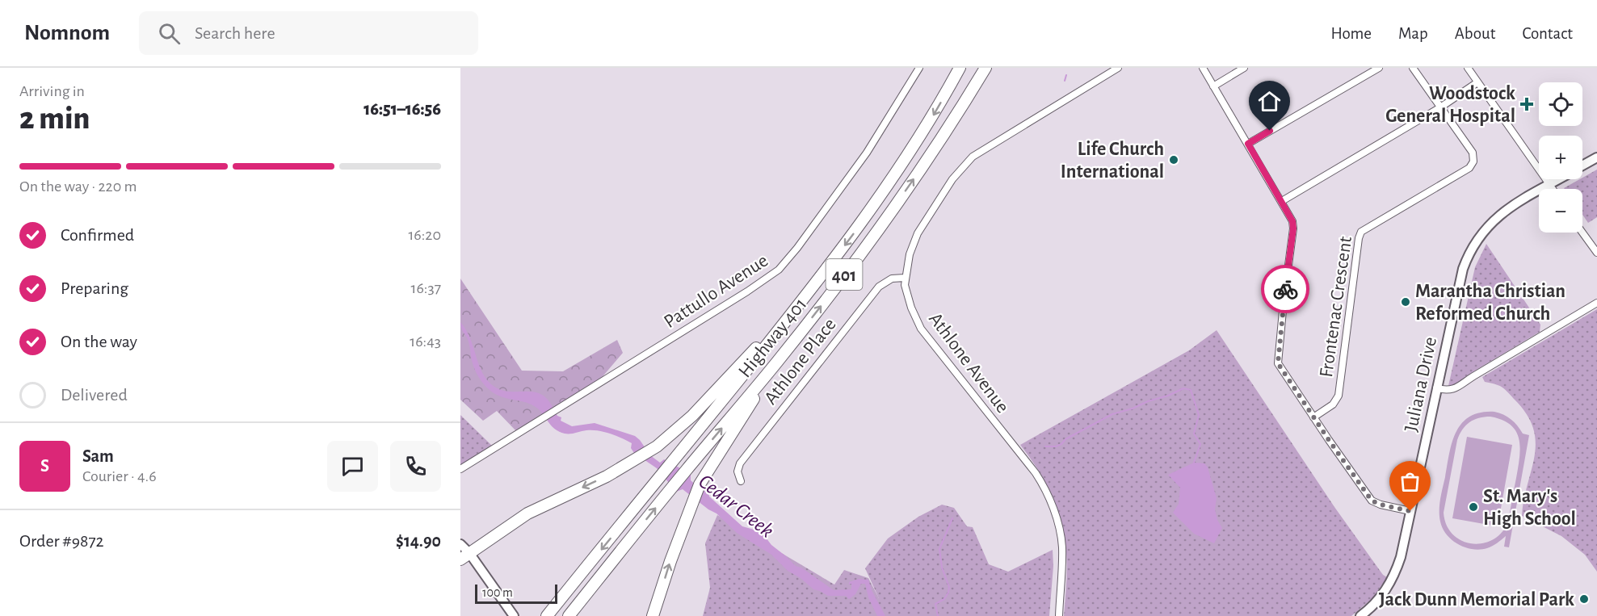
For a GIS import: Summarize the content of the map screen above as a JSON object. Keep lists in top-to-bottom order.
{
  "streets": {
    "highway": ["401", "Highway 401"],
    "street": [
      "Pattullo Avenue",
      "Frontenac Crescent",
      "Athlone Place",
      "Athlone Avenue",
      "Juliana Drive"
    ]
  },
  "crossings": [
    ["Athlone Place", "Athlone Avenue"]
  ],
  "water": ["Cedar Creek"],
  "places": {
    "health": ["Woodstock General Hospital"],
    "other": [
      "Life Church International",
      "Marantha Christian Reformed Church",
      "St. Mary's High School",
      "Jack Dunn Memorial Park"
    ]
  },
  "scale_bar": "100 m",
  "page": {
    "header": "Nomnom",
    "search": "Search here",
    "nav": [
      "Home",
      "Map",
      "About",
      "Contact"
    ],
    "heading": ["2 min", "Arriving in", "16:51–16:56"],
    "panel": [
      "Sam",
      "Courier · 4.6",
      "Order #9872",
      "$14.90"
    ],
    "map_buttons": ["+", "−"],
    "bar": "On the way · 220 m",
    "list": [
      ["Confirmed", "16:20"],
      ["Preparing", "16:37"],
      ["On the way", "16:43"],
      "Delivered"
    ],
    "round": "S",
    "scale": "100 m"
  }
}
